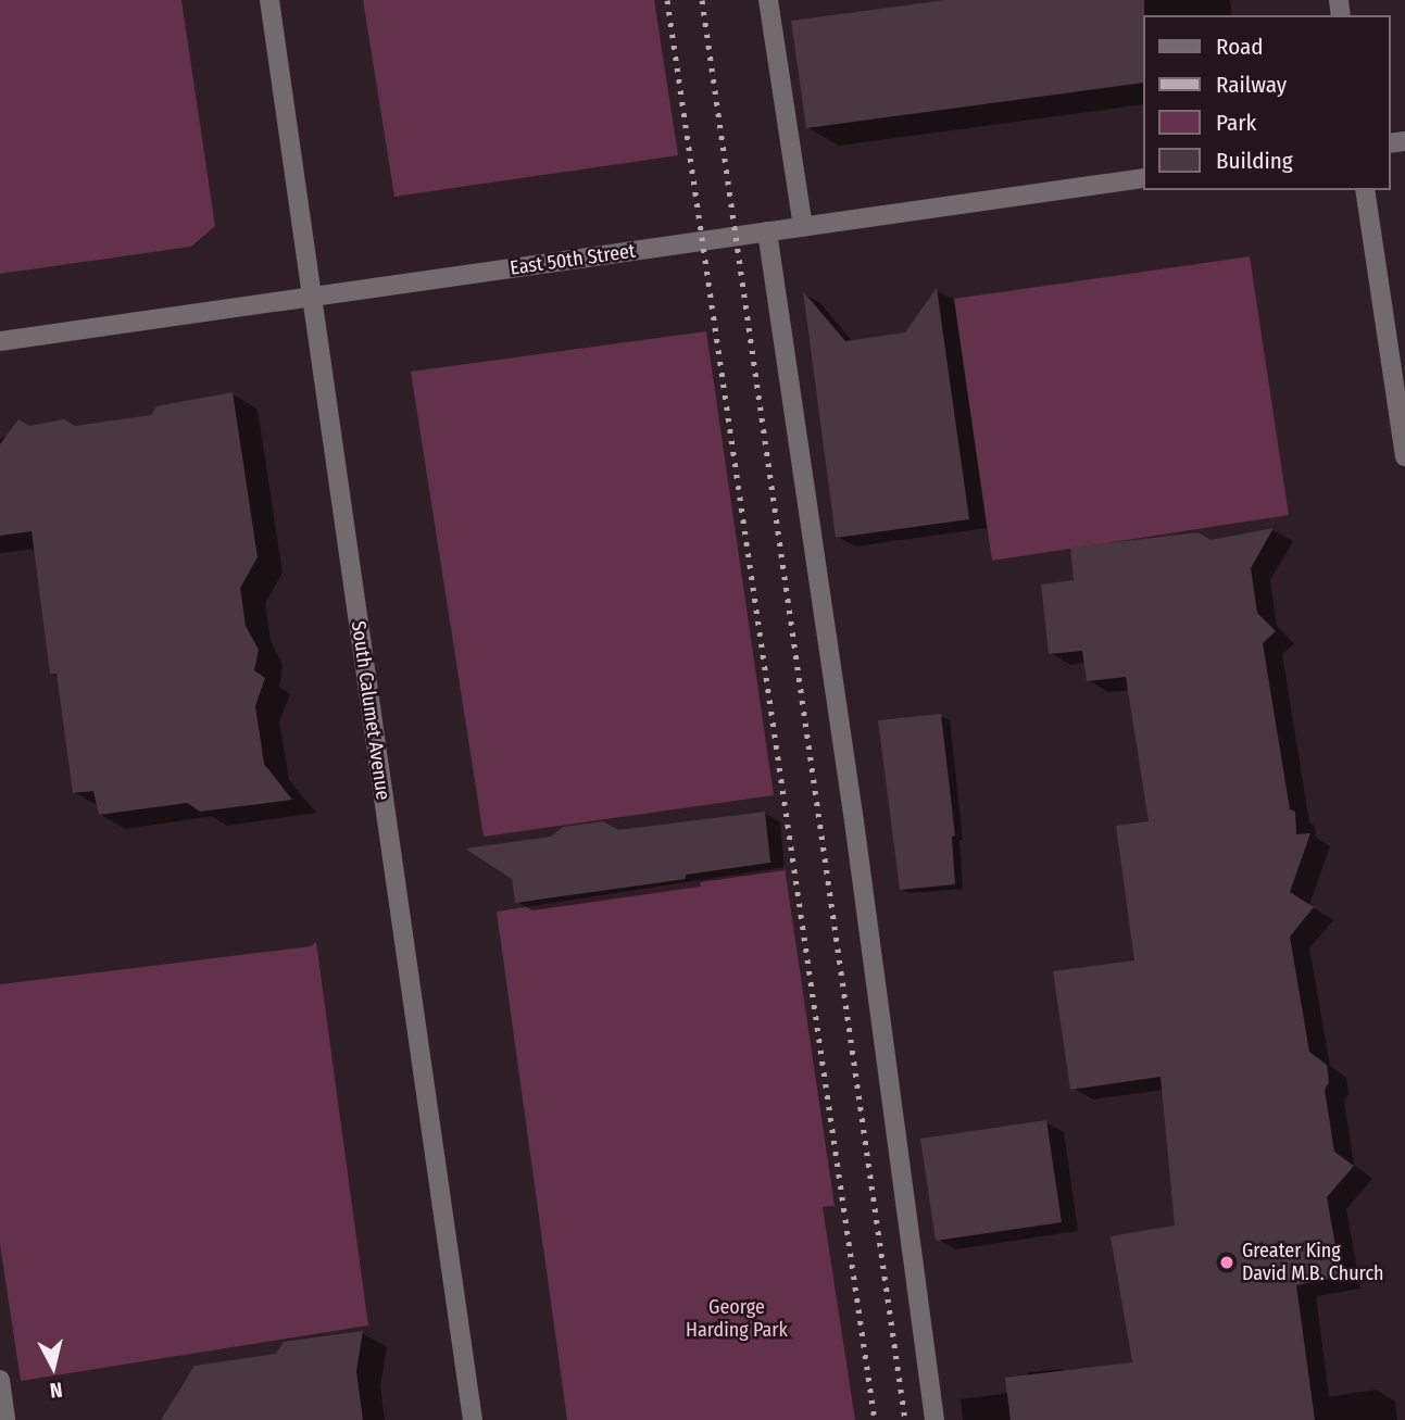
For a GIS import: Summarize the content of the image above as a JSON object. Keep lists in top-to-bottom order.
{
  "streets": {
    "street": ["East 50th Street", "South Calumet Avenue"]
  },
  "crossings": [
    ["East 50th Street", "South Calumet Avenue"]
  ],
  "parks": ["George Harding Park"],
  "places": ["Greater King David M.B. Church"],
  "legend": [
    "Road",
    "Railway",
    "Park",
    "Building"
  ],
  "north": "bottom"
}
